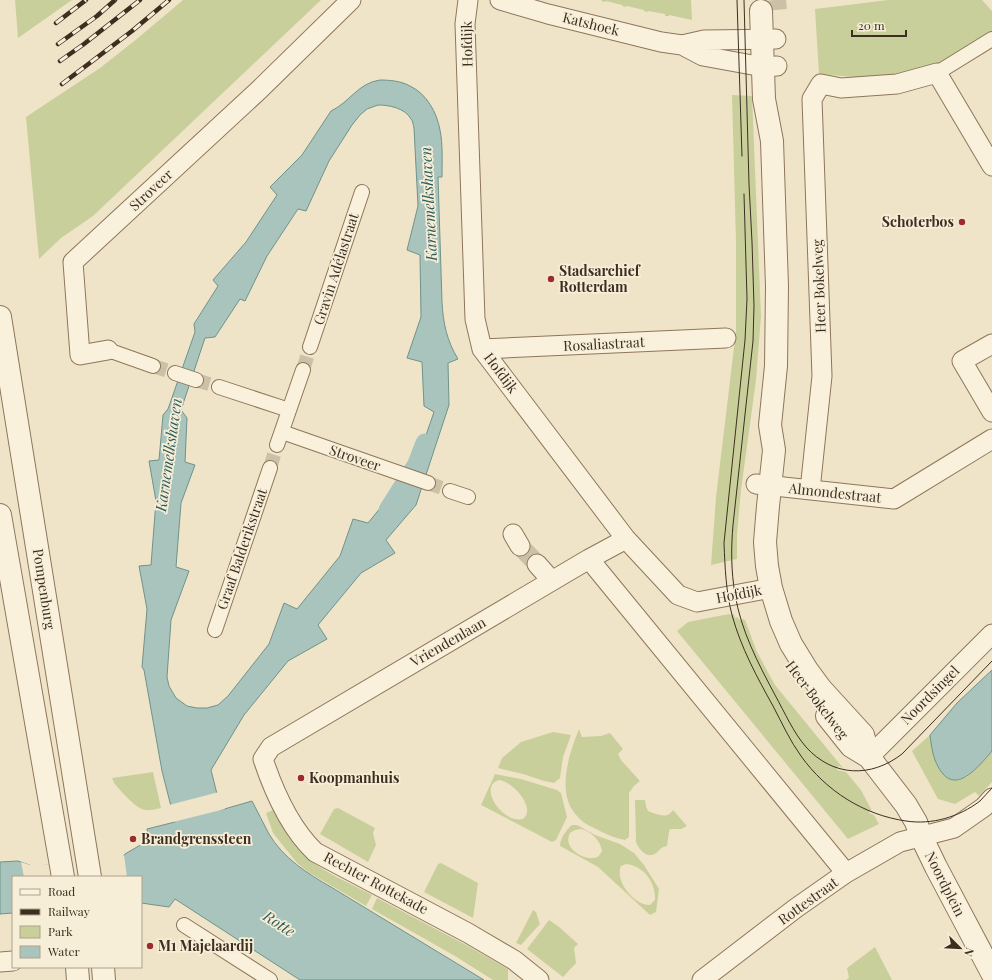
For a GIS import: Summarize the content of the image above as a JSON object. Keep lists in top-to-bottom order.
{
  "streets": {
    "street": [
      "Katshoek",
      "Hofdijk",
      "Stroveer",
      "Gravin Adélastraat",
      "Heer Bokelweg",
      "Rosaliastraat",
      "Almondestraat",
      "Graaf Balderikstraat",
      "Pompenburg",
      "Vriendenlaan",
      "Noordsingel",
      "Rechter Rottekade",
      "Noordplein",
      "Rottestraat"
    ]
  },
  "crossings": [
    ["Katshoek", "Heer Bokelweg"],
    ["Hofdijk", "Heer Bokelweg"],
    ["Hofdijk", "Rosaliastraat"],
    ["Hofdijk", "Vriendenlaan"],
    ["Heer Bokelweg", "Almondestraat"],
    ["Heer Bokelweg", "Noordsingel"],
    ["Heer Bokelweg", "Noordplein"],
    ["Heer Bokelweg", "Rottestraat"],
    ["Vriendenlaan", "Rechter Rottekade"],
    ["Noordplein", "Rottestraat"]
  ],
  "water": ["Karnemelkshaven", "Rotte"],
  "places": [
    "Schoterbos",
    "Stadsarchief Rotterdam",
    "Koopmanhuis",
    "Brandgrenssteen",
    "M1 Majelaardij"
  ],
  "legend": [
    "Road",
    "Railway",
    "Park",
    "Water"
  ],
  "scale_bar": "20 m",
  "north": "bottom right"
}
